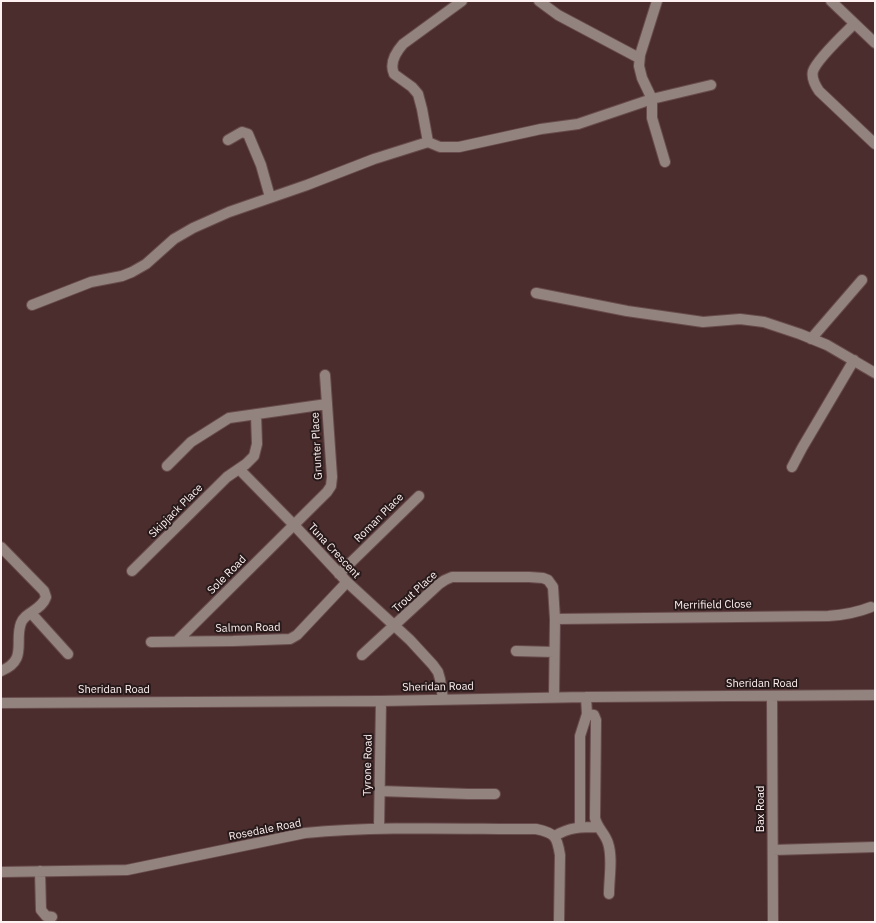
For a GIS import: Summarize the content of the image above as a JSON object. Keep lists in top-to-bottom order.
{
  "streets": {
    "street": [
      "Grunter Place",
      "Skipjack Place",
      "Roman Place",
      "Tuna Crescent",
      "Sole Road",
      "Trout Place",
      "Merrifield Close",
      "Salmon Road",
      "Sheridan Road",
      "Tyrone Road",
      "Bax Road",
      "Rosedale Road"
    ]
  },
  "crossings": [
    ["Grunter Place", "Tuna Crescent"],
    ["Grunter Place", "Sole Road"],
    ["Skipjack Place", "Tuna Crescent"],
    ["Roman Place", "Tuna Crescent"],
    ["Tuna Crescent", "Sole Road"],
    ["Tuna Crescent", "Trout Place"],
    ["Tuna Crescent", "Salmon Road"],
    ["Tuna Crescent", "Sheridan Road"],
    ["Sole Road", "Salmon Road"],
    ["Trout Place", "Merrifield Close"],
    ["Sheridan Road", "Tyrone Road"],
    ["Sheridan Road", "Bax Road"],
    ["Tyrone Road", "Rosedale Road"]
  ]
}
